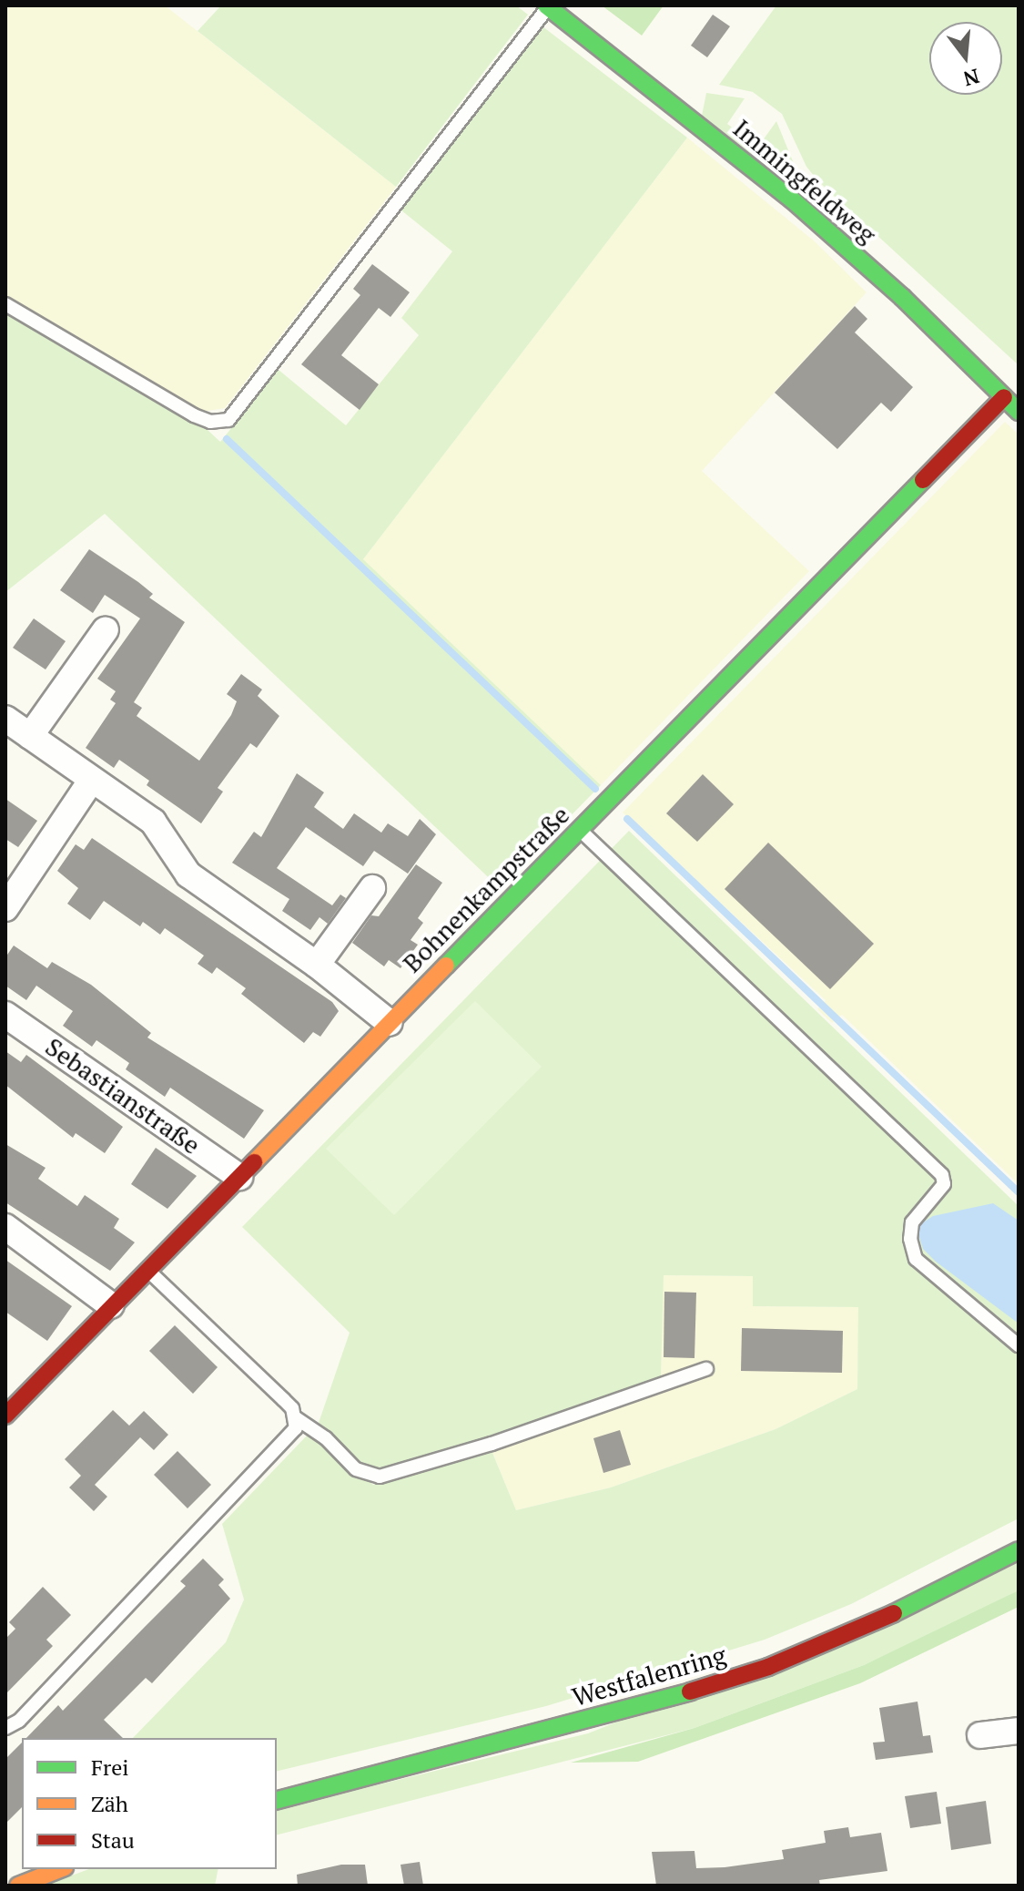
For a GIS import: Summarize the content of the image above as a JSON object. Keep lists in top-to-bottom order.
{
  "streets": {
    "street": [
      "Immingfeldweg",
      "Bohnenkampstraße",
      "Sebastianstraße",
      "Westfalenring"
    ]
  },
  "crossings": [
    ["Immingfeldweg", "Bohnenkampstraße"],
    ["Bohnenkampstraße", "Sebastianstraße"]
  ],
  "legend": ["Frei", "Zäh", "Stau"],
  "north": "bottom"
}
